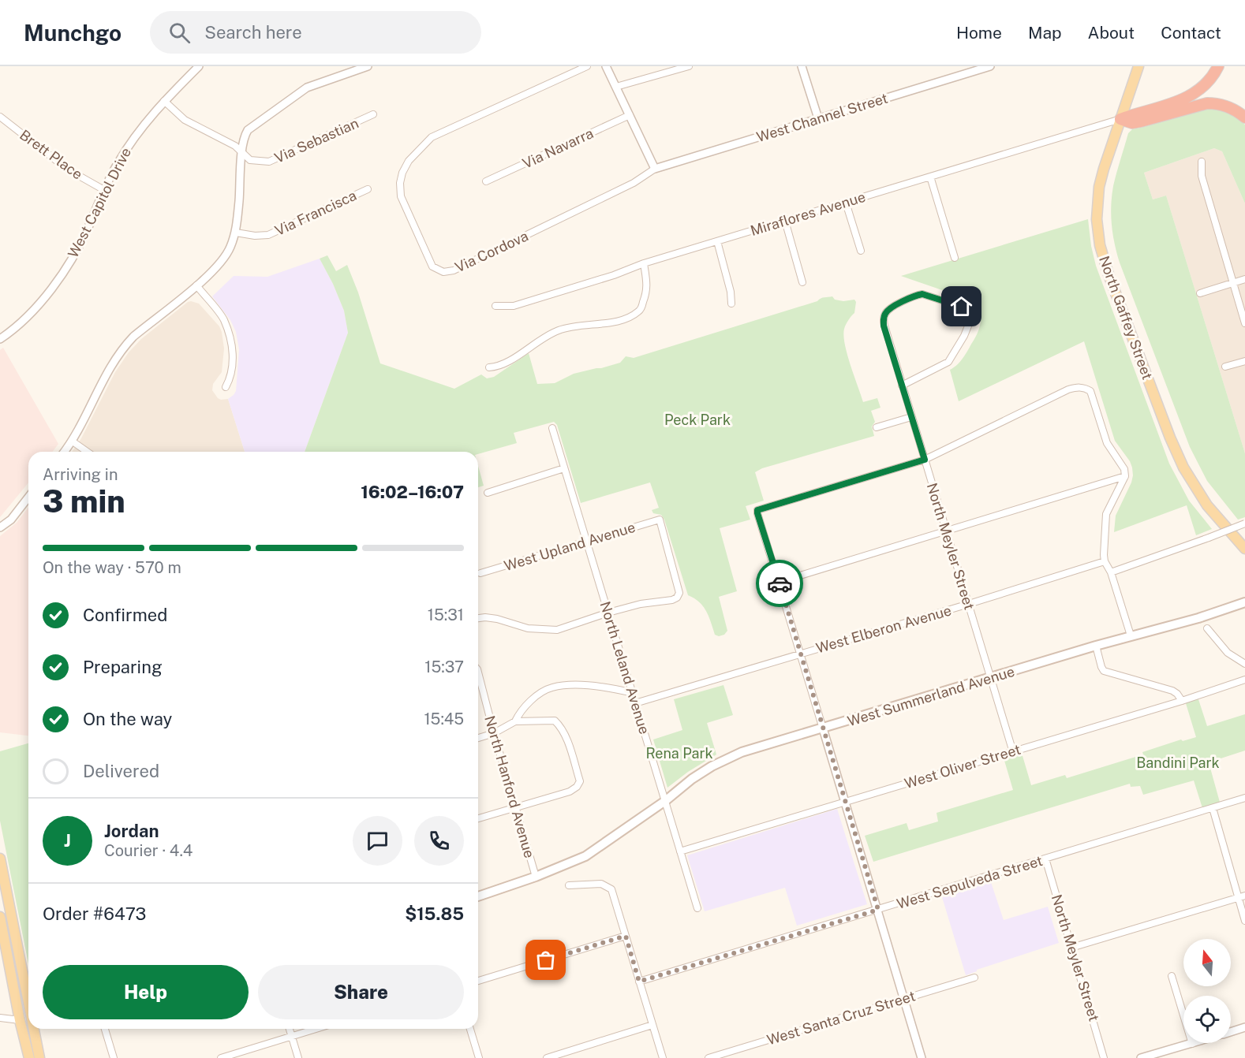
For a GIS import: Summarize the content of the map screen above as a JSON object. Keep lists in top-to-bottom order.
{
  "streets": {
    "main road": ["North Gaffey Street", "West Summerland Avenue"],
    "street": [
      "West Channel Street",
      "Via Sebastian",
      "Via Navarra",
      "Brett Place",
      "West Capitol Drive",
      "Via Francisca",
      "Miraflores Avenue",
      "Via Cordova",
      "West Upland Avenue",
      "North Meyler Street",
      "West Elberon Avenue",
      "North Leland Avenue",
      "West Oliver Street",
      "North Hanford Avenue",
      "West Sepulveda Street",
      "West Santa Cruz Street"
    ]
  },
  "crossings": [
    ["West Channel Street", "Via Cordova"],
    ["Via Sebastian", "West Capitol Drive"],
    ["Brett Place", "West Capitol Drive"],
    ["Miraflores Avenue", "North Gaffey Street"],
    ["West Upland Avenue", "North Leland Avenue"],
    ["North Meyler Street", "West Elberon Avenue"],
    ["North Meyler Street", "West Summerland Avenue"],
    ["North Meyler Street", "West Oliver Street"],
    ["North Meyler Street", "West Sepulveda Street"],
    ["West Elberon Avenue", "North Leland Avenue"],
    ["North Leland Avenue", "West Summerland Avenue"],
    ["North Leland Avenue", "West Oliver Street"],
    ["West Summerland Avenue", "North Hanford Avenue"]
  ],
  "parks": ["Peck Park", "Rena Park", "Bandini Park"],
  "north": "top",
  "page": {
    "header": "Munchgo",
    "search": "Search here",
    "nav": [
      "Home",
      "Map",
      "About",
      "Contact"
    ],
    "heading": ["3 min", "Arriving in", "16:02–16:07"],
    "panel": [
      "Jordan",
      "Courier · 4.4",
      "Order #6473",
      "$15.85"
    ],
    "bar": "On the way · 570 m",
    "list": [
      ["Confirmed", "15:31"],
      ["Preparing", "15:37"],
      ["On the way", "15:45"],
      "Delivered"
    ],
    "round": "J",
    "buttons": ["Help", "Share"]
  }
}
